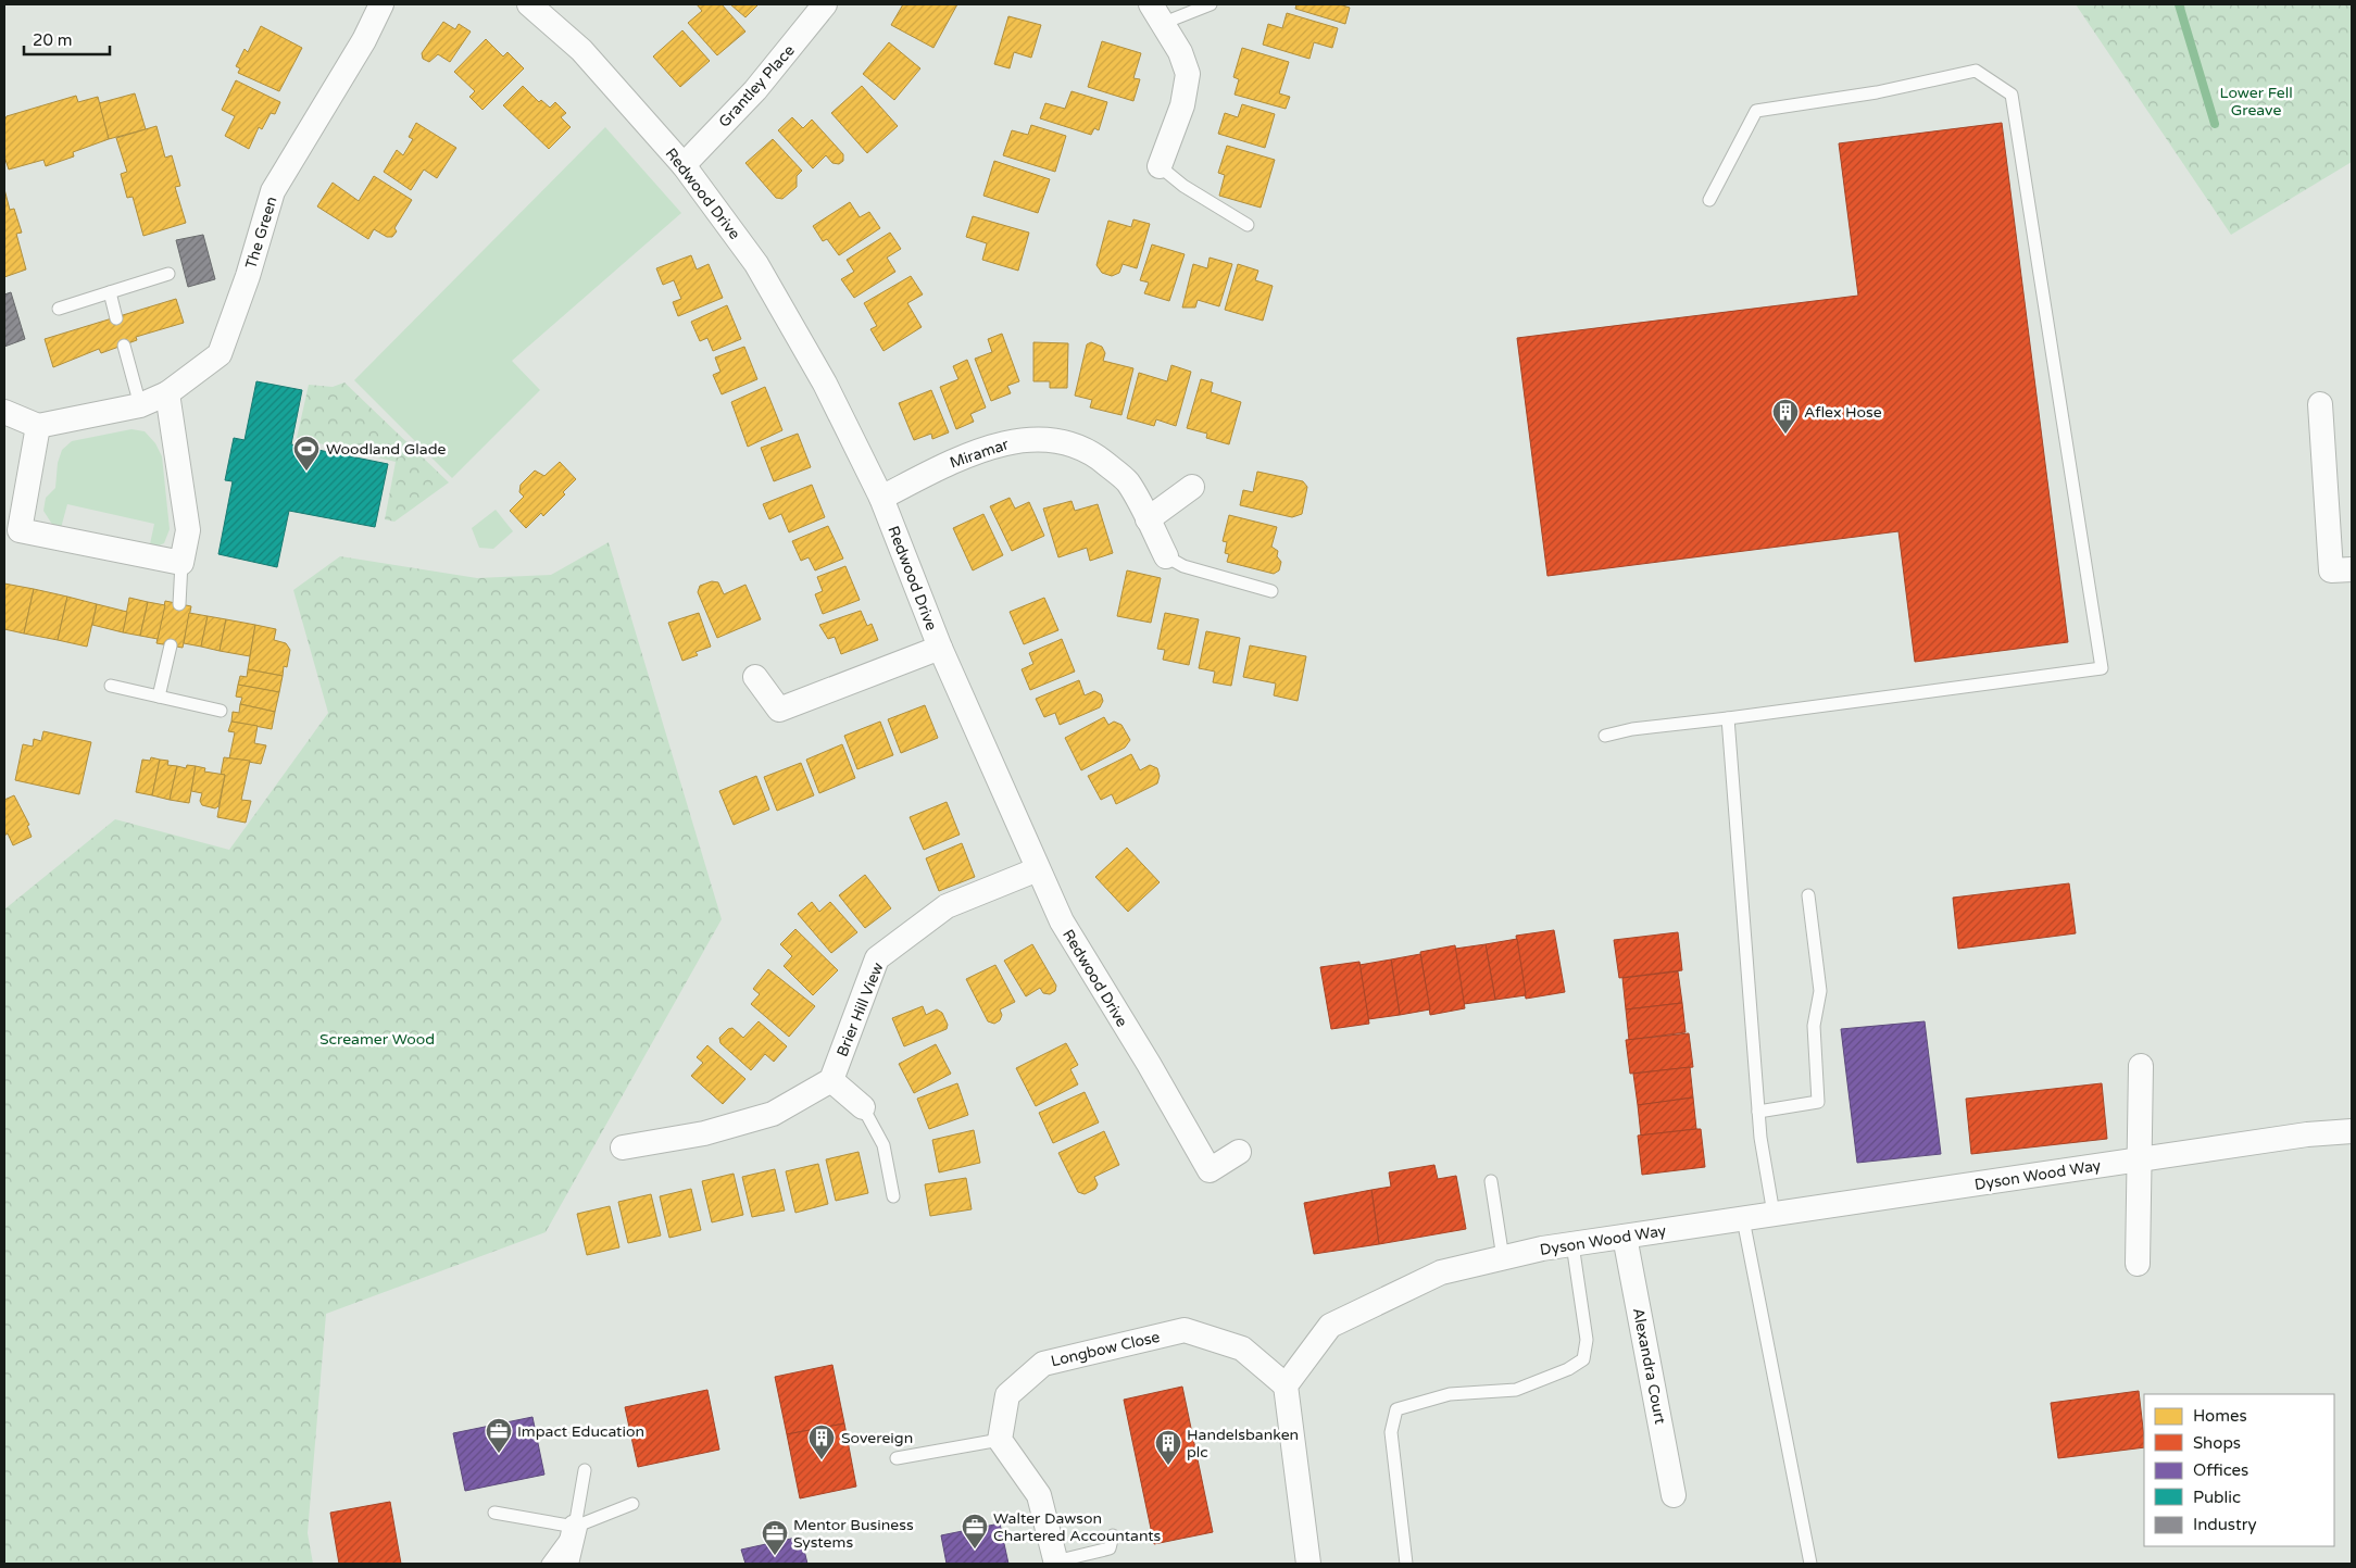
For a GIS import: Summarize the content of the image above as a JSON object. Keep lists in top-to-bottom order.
{
  "streets": {
    "street": [
      "Grantley Place",
      "Redwood Drive",
      "The Green",
      "Miramar",
      "Brier Hill View",
      "Dyson Wood Way",
      "Longbow Close",
      "Alexandra Court"
    ]
  },
  "crossings": [
    ["Grantley Place", "Redwood Drive"],
    ["Redwood Drive", "Miramar"],
    ["Redwood Drive", "Brier Hill View"],
    ["Dyson Wood Way", "Longbow Close"],
    ["Dyson Wood Way", "Alexandra Court"]
  ],
  "parks": ["Lower Fell Greave", "Screamer Wood"],
  "places": {
    "building": ["Aflex Hose", "Sovereign", "Handelsbanken plc"],
    "sports": ["Woodland Glade"],
    "office": ["Impact Education", "Walter Dawson Chartered Accountants", "Mentor Business Systems"]
  },
  "legend": [
    "Homes",
    "Shops",
    "Offices",
    "Public",
    "Industry"
  ],
  "scale_bar": "20 m"
}
